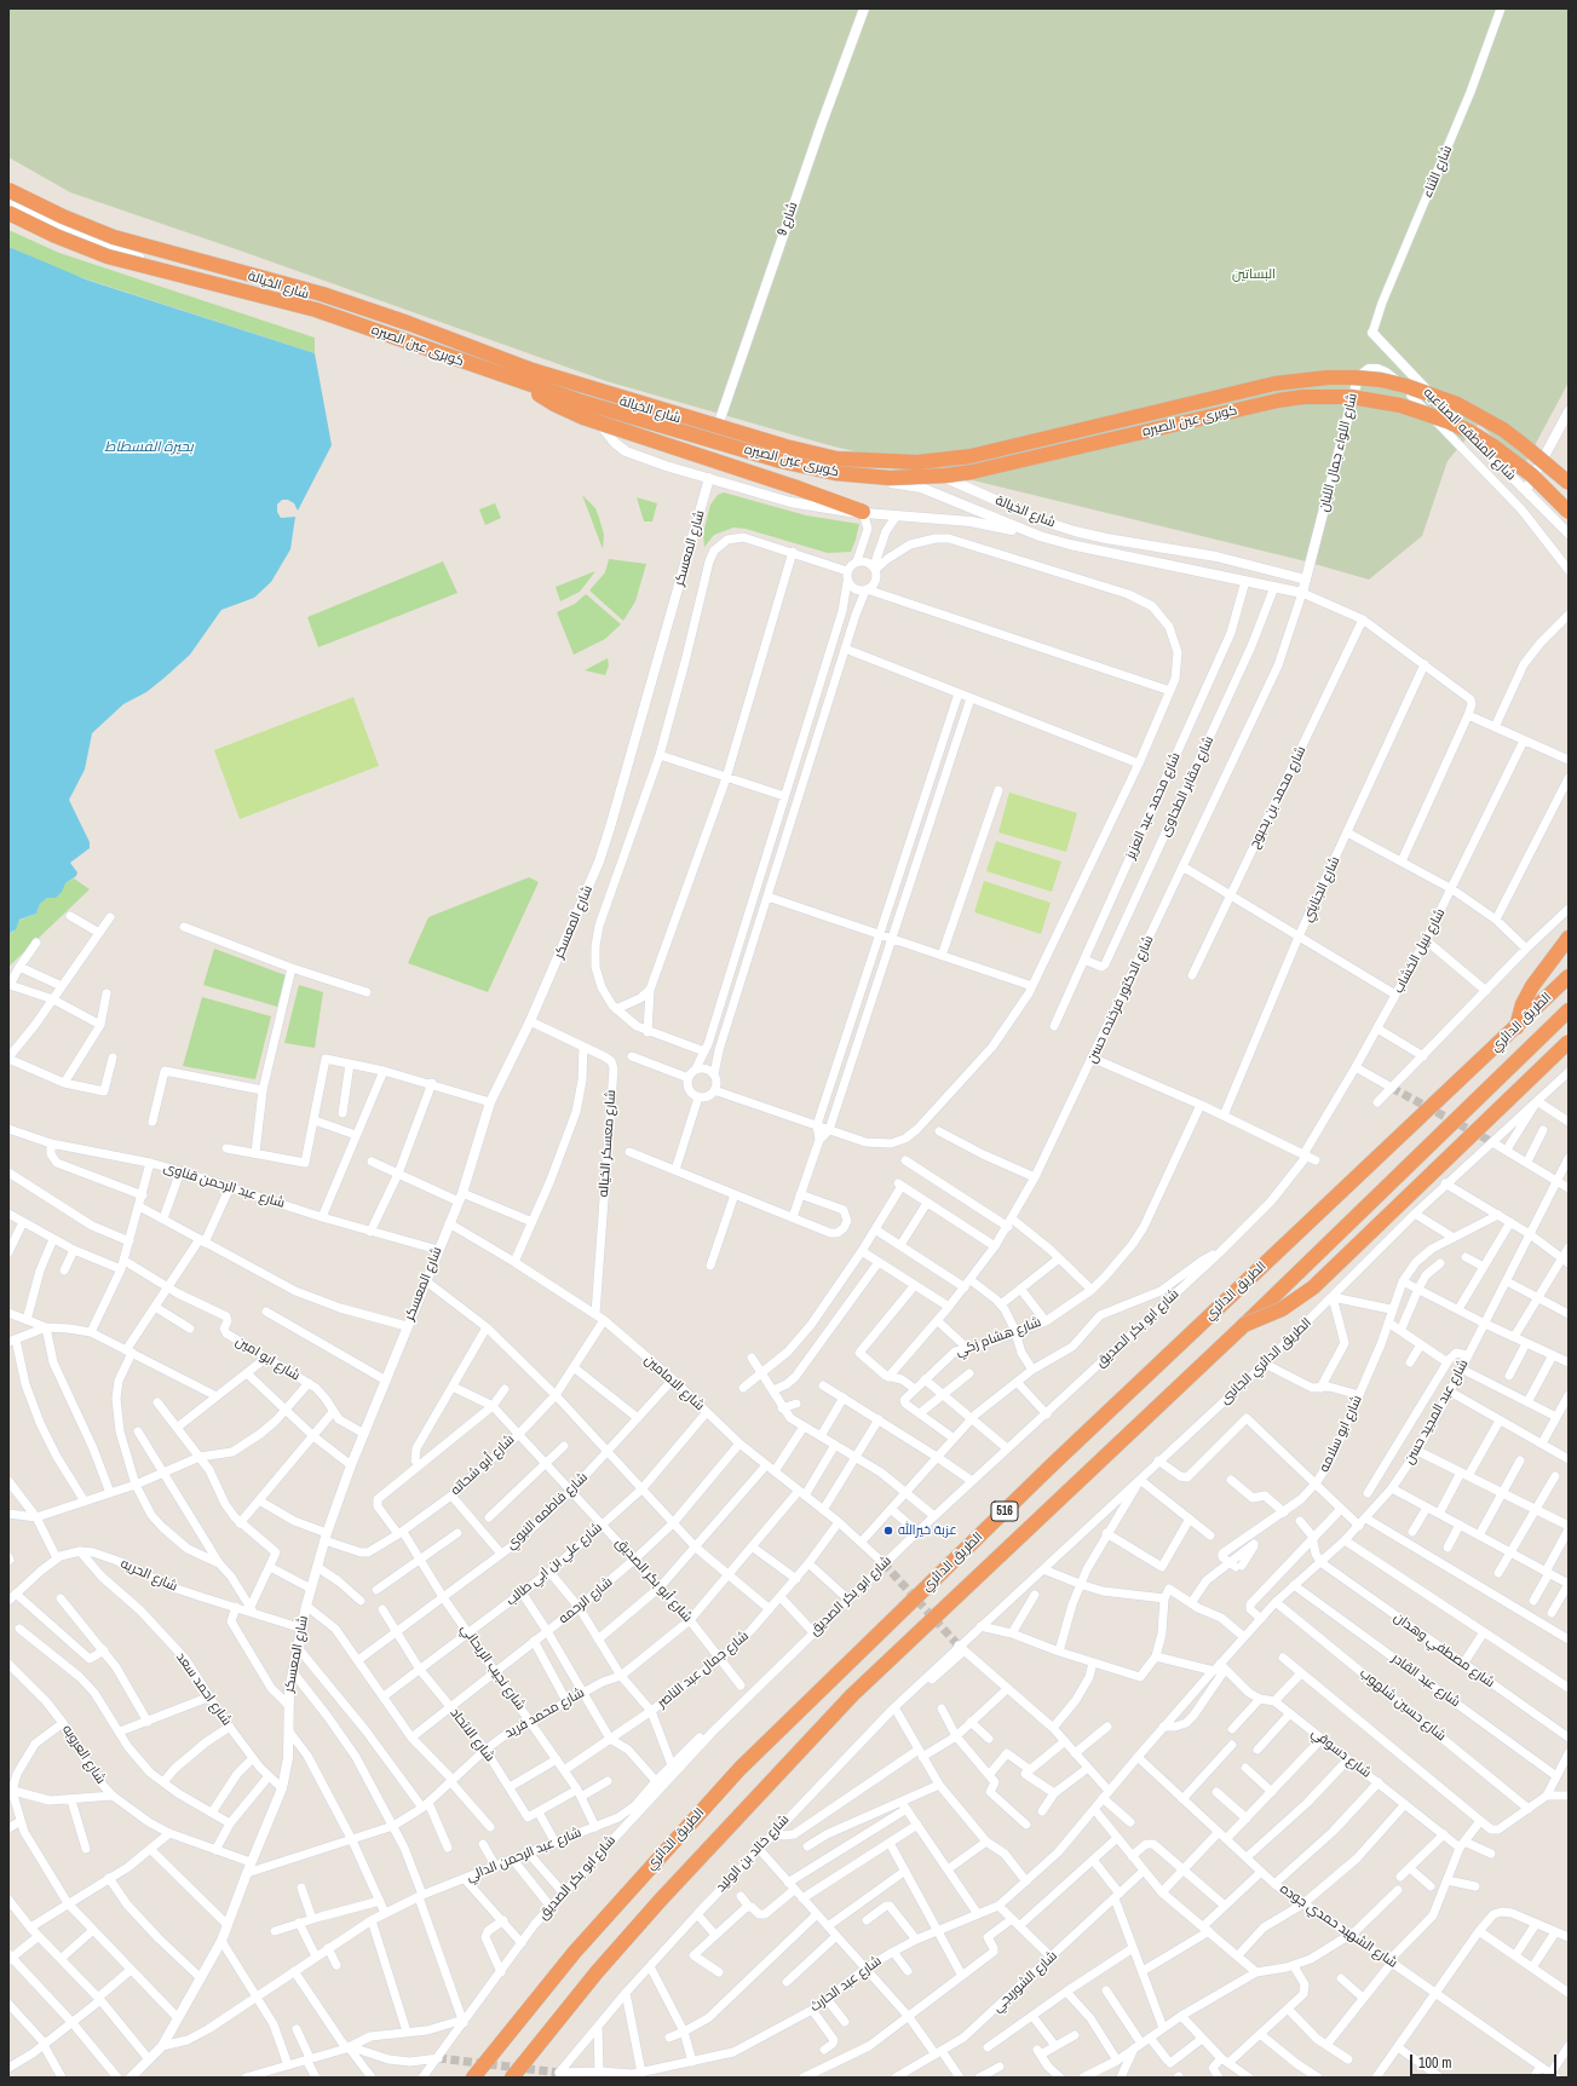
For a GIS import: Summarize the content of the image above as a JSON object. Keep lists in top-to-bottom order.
{
  "streets": {
    "highway": ["كوبرى عين الصيره", "الطريق الدائري", "516"],
    "street": [
      "شارع الثناء",
      "شارع 9",
      "شارع الخيالة",
      "شارع المنطقه الصناعيه",
      "شارع اللواء جمال اللبان",
      "شارع المعسكر",
      "شارع مقابر الطحاوى",
      "شارع محمد بن بحبوح",
      "شارع محمد عبد العزيز",
      "شارع الجنايني",
      "شارع نبيل الخشاب",
      "شارع الدكتور فرخنده حسن",
      "شارع معسكر الخياله",
      "شارع عبد الرحمن قناوى",
      "شارع ابو بكر الصديق",
      "شارع هشام زكي",
      "شارع ابو امين",
      "الطريق الدائري الجانبى",
      "شارع الامامين",
      "شارع عبد المجيد حسن",
      "شارع ابو سلامه",
      "شارع أبو شحاته",
      "شارع فاطمه النبوي",
      "شارع علي بن ابي طالب",
      "شارع الحريه",
      "شارع أبو بكر الصديق",
      "شارع الرحمه",
      "شارع مصطفي وهدان",
      "شارع نجيب الريحاني",
      "شارع جمال عبد الناصر",
      "شارع عبد القادر",
      "شارع احمد سعد",
      "شارع حسين شلهوب",
      "شارع محمد فريد",
      "شارع الاتحاد",
      "شارع دسوقي",
      "شارع العروبه",
      "شارع خالد بن الوليد",
      "شارع عبد الرحمن الدالي",
      "شارع الشهيد حمدي جوده",
      "شارع الشوربجي",
      "شارع عبد الحارث"
    ]
  },
  "crossings": [
    ["شارع الثناء", "شارع المنطقه الصناعيه"],
    ["شارع 9", "شارع الخيالة"],
    ["شارع الخيالة", "شارع اللواء جمال اللبان"],
    ["شارع الخيالة", "شارع مقابر الطحاوى"],
    ["شارع الخيالة", "شارع محمد عبد العزيز"],
    ["شارع الخيالة", "شارع الدكتور فرخنده حسن"],
    ["شارع اللواء جمال اللبان", "شارع الدكتور فرخنده حسن"],
    ["شارع المعسكر", "شارع معسكر الخياله"],
    ["شارع المعسكر", "شارع عبد الرحمن قناوى"],
    ["شارع المعسكر", "شارع ابو امين"],
    ["شارع المعسكر", "شارع الامامين"],
    ["شارع المعسكر", "شارع أبو شحاته"],
    ["شارع المعسكر", "شارع الحريه"],
    ["شارع المعسكر", "شارع احمد سعد"],
    ["شارع المعسكر", "شارع محمد فريد"],
    ["شارع المعسكر", "شارع العروبه"],
    ["شارع المعسكر", "شارع عبد الرحمن الدالي"],
    ["شارع مقابر الطحاوى", "شارع محمد عبد العزيز"],
    ["شارع نبيل الخشاب", "شارع ابو بكر الصديق"],
    ["شارع معسكر الخياله", "شارع الامامين"],
    ["شارع ابو بكر الصديق", "شارع الامامين"],
    ["شارع ابو بكر الصديق", "شارع عبد الرحمن الدالي"],
    ["الطريق الدائري الجانبى", "شارع خالد بن الوليد"],
    ["شارع الامامين", "شارع أبو شحاته"],
    ["شارع الامامين", "شارع فاطمه النبوي"],
    ["شارع الامامين", "شارع علي بن ابي طالب"],
    ["شارع الامامين", "شارع الرحمه"],
    ["شارع الامامين", "شارع جمال عبد الناصر"],
    ["شارع الامامين", "شارع محمد فريد"],
    ["شارع عبد المجيد حسن", "شارع مصطفي وهدان"],
    ["شارع عبد المجيد حسن", "شارع عبد القادر"],
    ["شارع عبد المجيد حسن", "شارع حسين شلهوب"],
    ["شارع عبد المجيد حسن", "شارع دسوقي"],
    ["شارع عبد المجيد حسن", "شارع عبد الحارث"],
    ["شارع أبو شحاته", "شارع أبو بكر الصديق"],
    ["شارع أبو شحاته", "شارع نجيب الريحاني"],
    ["شارع فاطمه النبوي", "شارع أبو بكر الصديق"],
    ["شارع فاطمه النبوي", "شارع نجيب الريحاني"],
    ["شارع فاطمه النبوي", "شارع الاتحاد"],
    ["شارع علي بن ابي طالب", "شارع أبو بكر الصديق"],
    ["شارع علي بن ابي طالب", "شارع نجيب الريحاني"],
    ["شارع علي بن ابي طالب", "شارع الاتحاد"],
    ["شارع الحريه", "شارع احمد سعد"],
    ["شارع أبو بكر الصديق", "شارع الرحمه"],
    ["شارع أبو بكر الصديق", "شارع جمال عبد الناصر"],
    ["شارع أبو بكر الصديق", "شارع محمد فريد"],
    ["شارع الرحمه", "شارع نجيب الريحاني"],
    ["شارع الرحمه", "شارع الاتحاد"],
    ["شارع نجيب الريحاني", "شارع جمال عبد الناصر"],
    ["شارع نجيب الريحاني", "شارع محمد فريد"],
    ["شارع نجيب الريحاني", "شارع عبد الرحمن الدالي"],
    ["شارع محمد فريد", "شارع الاتحاد"],
    ["شارع خالد بن الوليد", "شارع عبد الحارث"],
    ["شارع الشهيد حمدي جوده", "شارع عبد الحارث"]
  ],
  "water": ["بحيرة الفسطاط"],
  "parks": ["البساتين"],
  "places": ["عزبة خيرالله"],
  "scale_bar": "100 m"
}
